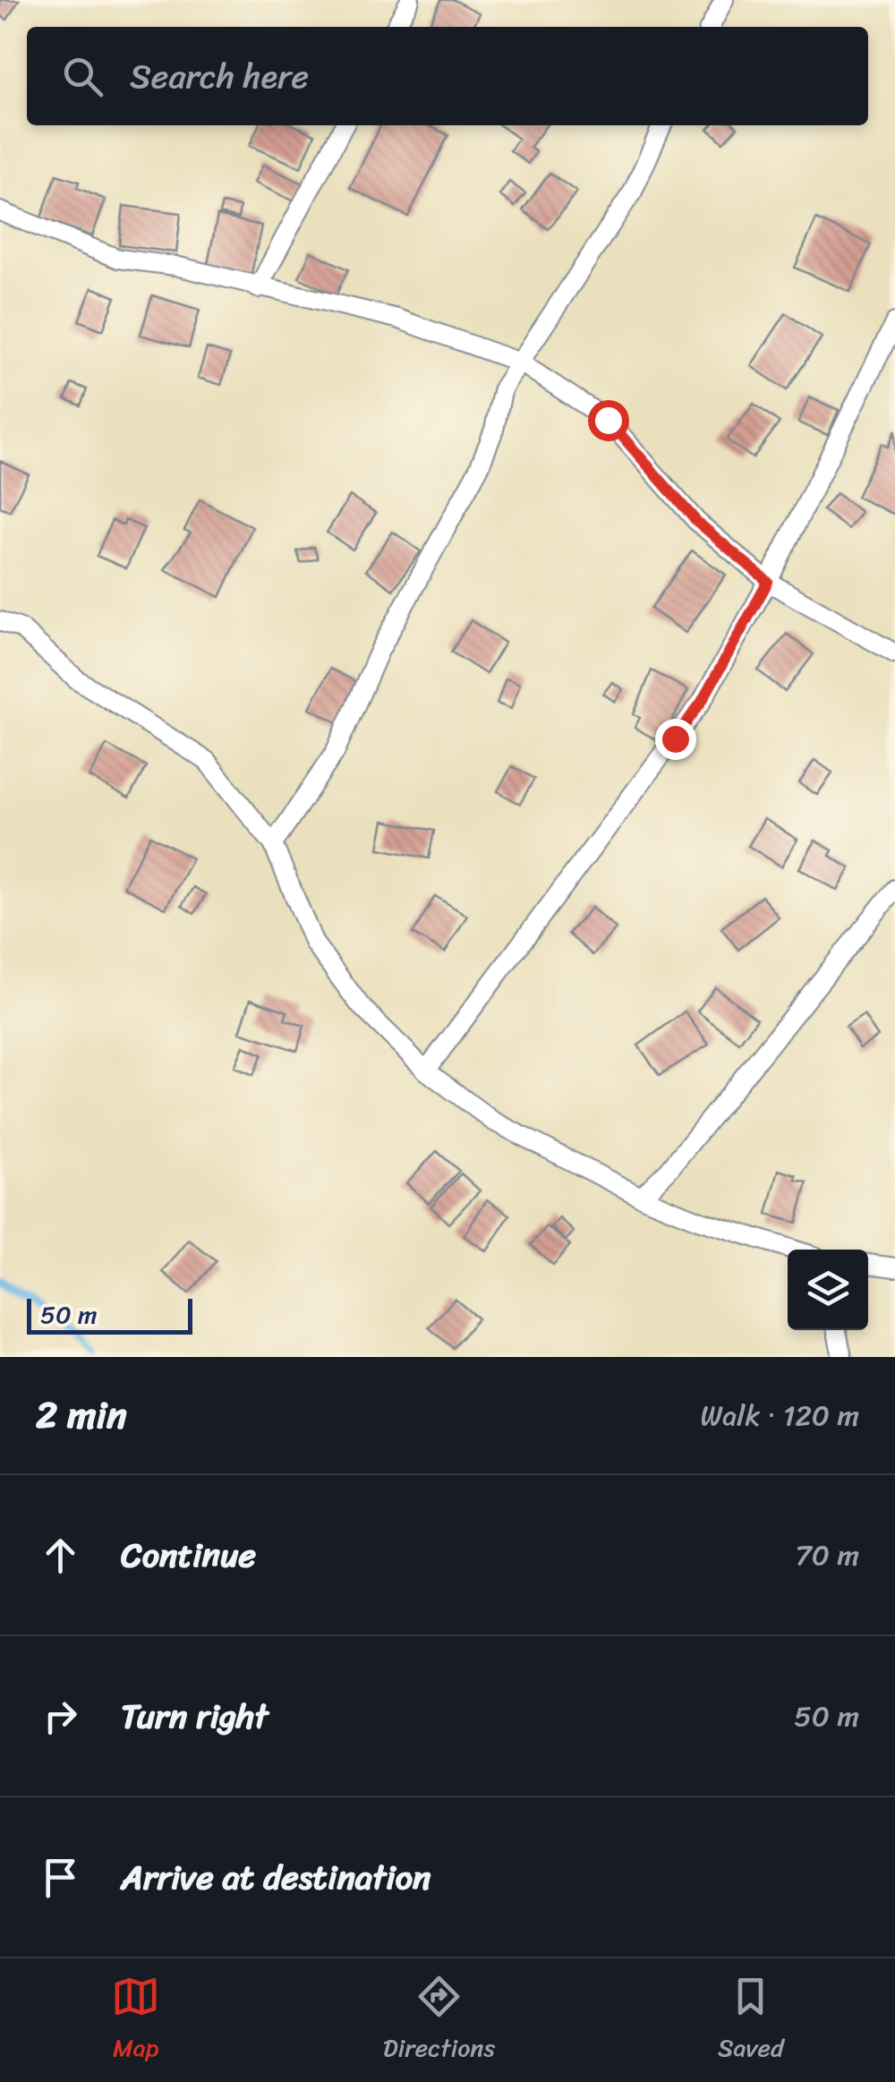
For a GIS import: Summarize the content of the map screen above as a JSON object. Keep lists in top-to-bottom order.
{
  "scale_bar": "50 m",
  "page": {
    "search": "Search here",
    "scale": "50 m",
    "heading": ["2 min", "Walk · 120 m"],
    "list": [
      ["Continue", "70 m"],
      ["Turn right", "50 m"],
      "Arrive at destination"
    ],
    "nav": ["Map", "Directions", "Saved"]
  }
}
